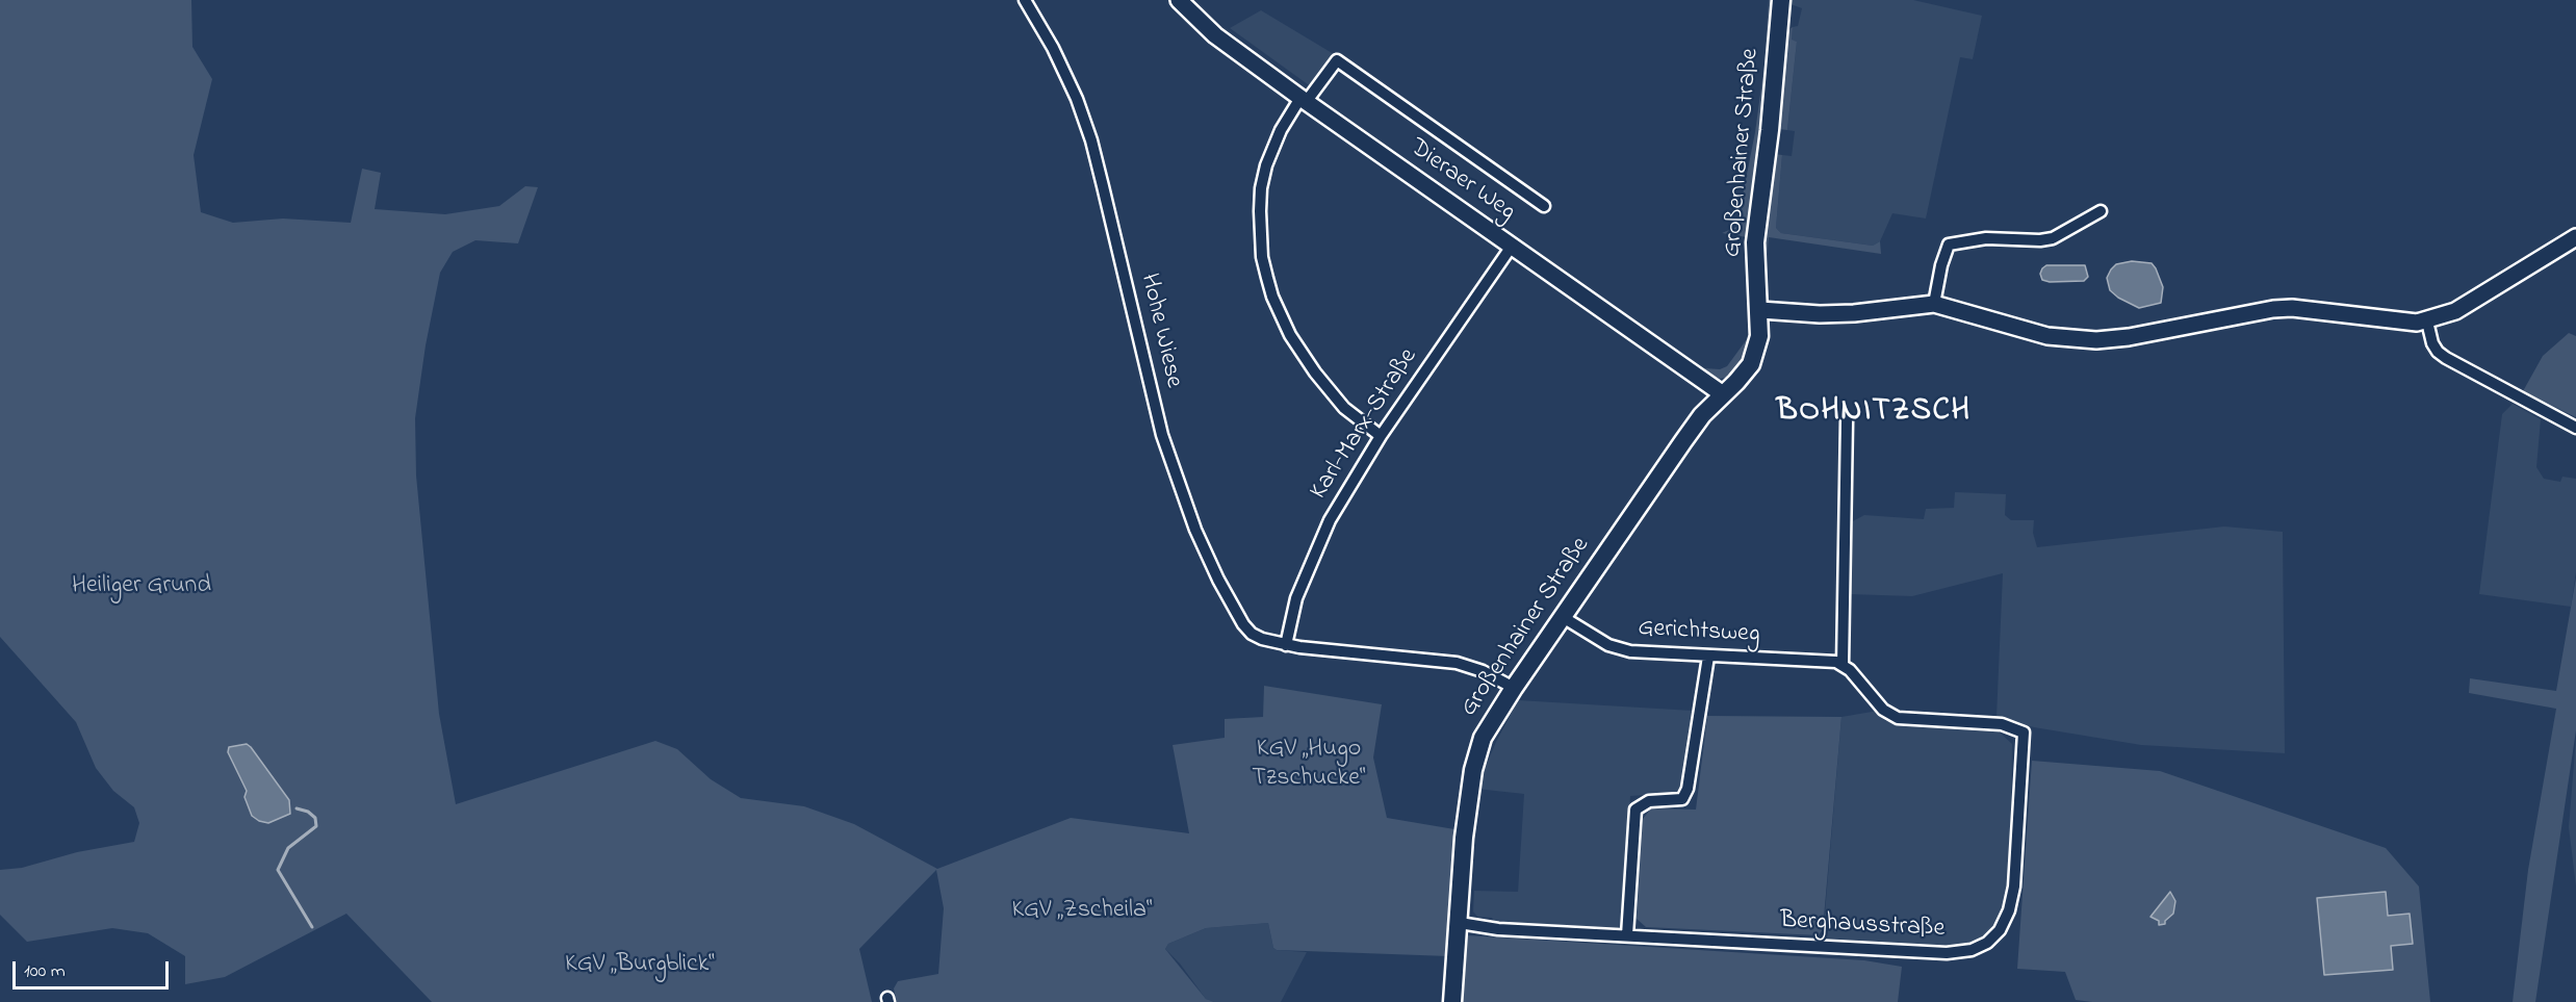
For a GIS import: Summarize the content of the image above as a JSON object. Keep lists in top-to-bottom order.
{
  "streets": {
    "main road": ["Großenhainer Straße", "Dieraer Weg"],
    "street": [
      "Hohe Wiese",
      "Karl-Marx-Straße",
      "Gerichtsweg",
      "Berghausstraße"
    ]
  },
  "crossings": [
    ["Großenhainer Straße", "Dieraer Weg"],
    ["Großenhainer Straße", "Hohe Wiese"],
    ["Großenhainer Straße", "Gerichtsweg"],
    ["Großenhainer Straße", "Berghausstraße"],
    ["Dieraer Weg", "Karl-Marx-Straße"],
    ["Hohe Wiese", "Karl-Marx-Straße"],
    ["Gerichtsweg", "Berghausstraße"]
  ],
  "districts": ["BOHNITZSCH"],
  "parks": [
    "Heiliger Grund",
    "KGV „Hugo Tzschucke“",
    "KGV „Zscheila“",
    "KGV „Burgblick“"
  ],
  "scale_bar": "100 m"
}
